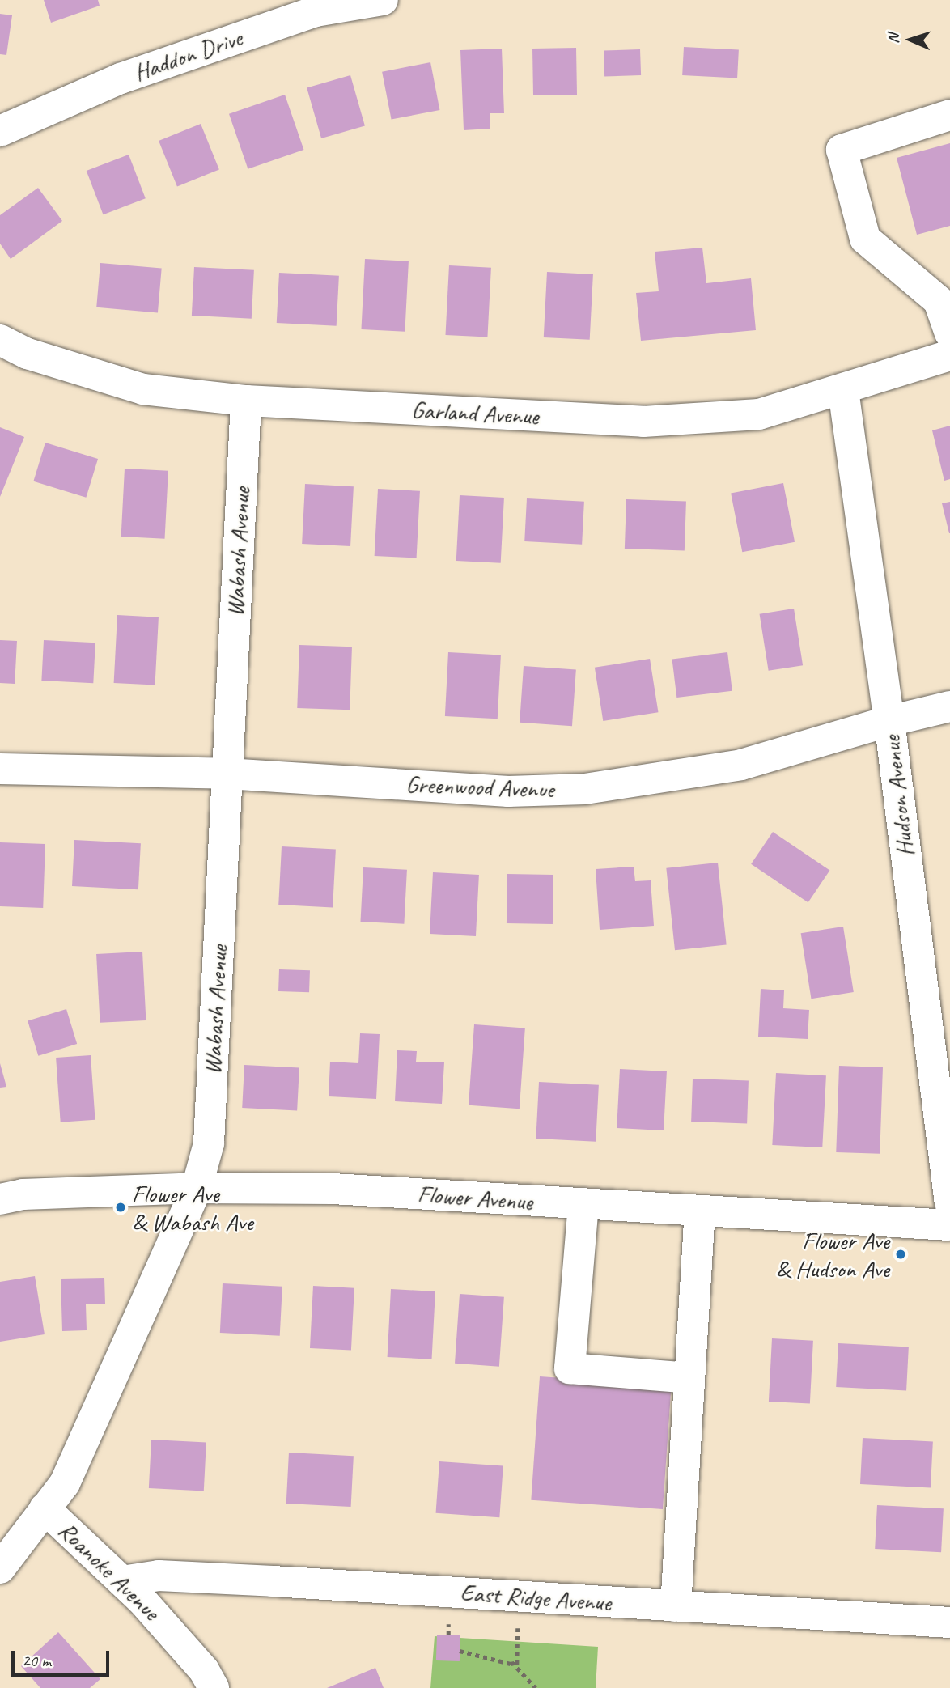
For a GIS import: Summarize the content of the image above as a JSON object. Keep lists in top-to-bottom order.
{
  "streets": {
    "street": [
      "Haddon Drive",
      "Garland Avenue",
      "Wabash Avenue",
      "Greenwood Avenue",
      "Hudson Avenue",
      "Flower Avenue",
      "Roanoke Avenue",
      "East Ridge Avenue"
    ]
  },
  "crossings": [
    ["Garland Avenue", "Wabash Avenue"],
    ["Garland Avenue", "Hudson Avenue"],
    ["Wabash Avenue", "Greenwood Avenue"],
    ["Wabash Avenue", "Flower Avenue"],
    ["Wabash Avenue", "Roanoke Avenue"],
    ["Greenwood Avenue", "Hudson Avenue"],
    ["Roanoke Avenue", "East Ridge Avenue"]
  ],
  "places": ["Flower Ave & Wabash Ave", "Flower Ave & Hudson Ave"],
  "scale_bar": "20 m",
  "north": "left"
}
